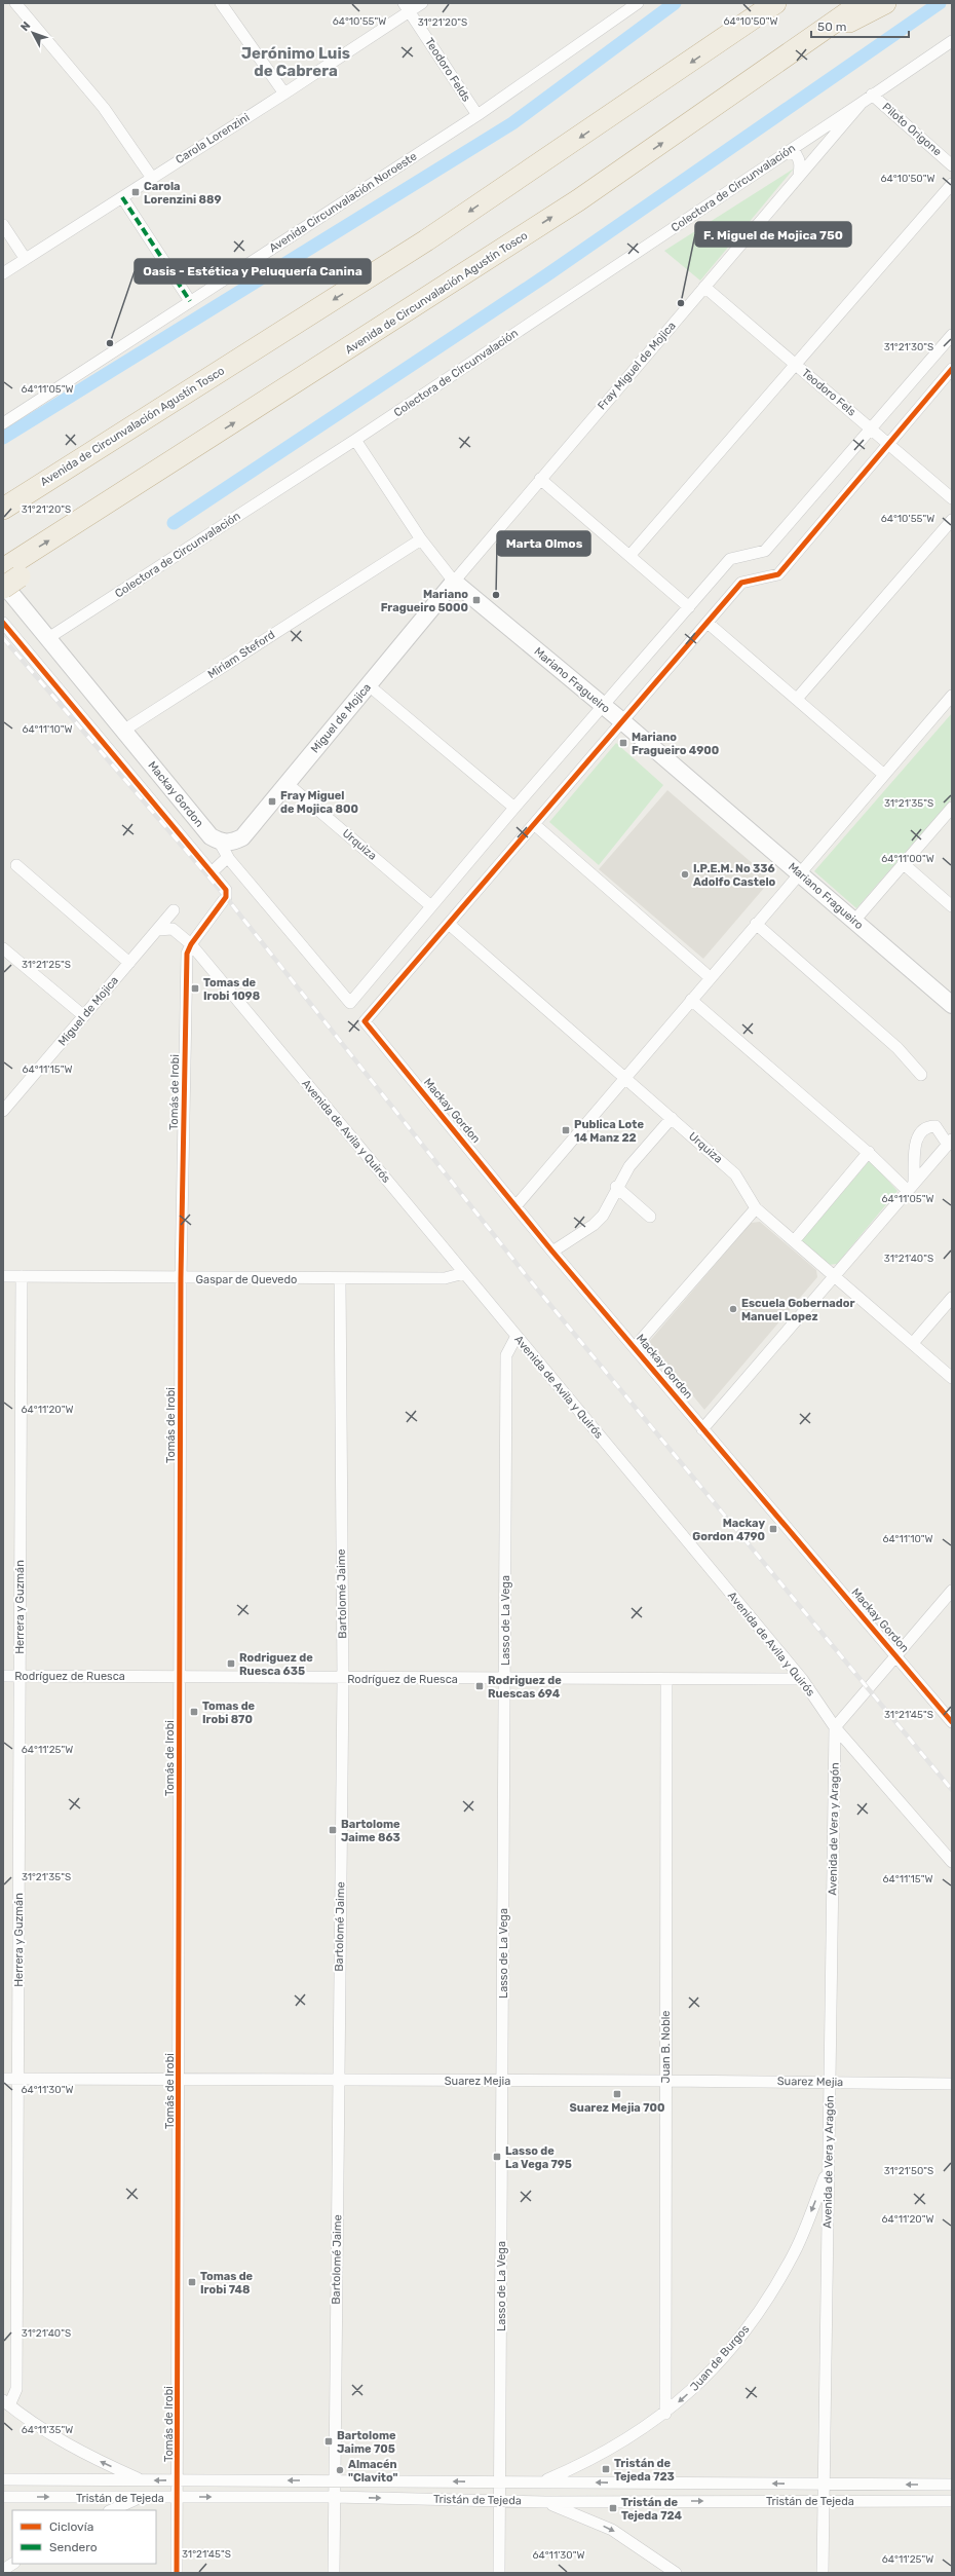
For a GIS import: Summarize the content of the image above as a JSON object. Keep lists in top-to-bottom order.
{
  "streets": {
    "highway": ["Avenida de Circunvalación Agustín Tosco"],
    "main road": ["Mariano Fragueiro", "Miguel de Mojica", "Mackay Gordon"],
    "street": [
      "Teodoro Felds",
      "Piloto Origone",
      "Carola Lorenzini",
      "Colectora de Circunvalación",
      "Avenida Circunvalación Noroeste",
      "Fray Miguel de Mojica",
      "Teodoro Fels",
      "Miriam Steford",
      "Urquiza",
      "Tomás de Irobi",
      "Avenida de Avila y Quirós",
      "Gaspar de Quevedo",
      "Bartolomé Jaime",
      "Herrera y Guzmán",
      "Lasso de La Vega",
      "Rodríguez de Ruesca",
      "Avenida de Vera y Aragón",
      "Juan B. Noble",
      "Suarez Mejia",
      "Juan de Burgos",
      "Tristán de Tejeda"
    ]
  },
  "crossings": [
    ["Teodoro Felds", "Carola Lorenzini"],
    ["Teodoro Felds", "Avenida Circunvalación Noroeste"],
    ["Piloto Origone", "Fray Miguel de Mojica"],
    ["Colectora de Circunvalación", "Fray Miguel de Mojica"],
    ["Colectora de Circunvalación", "Mariano Fragueiro"],
    ["Colectora de Circunvalación", "Mackay Gordon"],
    ["Avenida de Circunvalación Agustín Tosco", "Mackay Gordon"],
    ["Fray Miguel de Mojica", "Teodoro Fels"],
    ["Fray Miguel de Mojica", "Mariano Fragueiro"],
    ["Fray Miguel de Mojica", "Miguel de Mojica"],
    ["Miriam Steford", "Mariano Fragueiro"],
    ["Miriam Steford", "Mackay Gordon"],
    ["Mariano Fragueiro", "Miguel de Mojica"],
    ["Miguel de Mojica", "Mackay Gordon"],
    ["Miguel de Mojica", "Urquiza"],
    ["Miguel de Mojica", "Avenida de Avila y Quirós"],
    ["Mackay Gordon", "Urquiza"],
    ["Tomás de Irobi", "Avenida de Avila y Quirós"],
    ["Tomás de Irobi", "Gaspar de Quevedo"],
    ["Tomás de Irobi", "Rodríguez de Ruesca"],
    ["Tomás de Irobi", "Suarez Mejia"],
    ["Tomás de Irobi", "Tristán de Tejeda"],
    ["Avenida de Avila y Quirós", "Gaspar de Quevedo"],
    ["Avenida de Avila y Quirós", "Lasso de La Vega"],
    ["Avenida de Avila y Quirós", "Rodríguez de Ruesca"],
    ["Avenida de Avila y Quirós", "Avenida de Vera y Aragón"],
    ["Gaspar de Quevedo", "Bartolomé Jaime"],
    ["Gaspar de Quevedo", "Herrera y Guzmán"],
    ["Bartolomé Jaime", "Rodríguez de Ruesca"],
    ["Bartolomé Jaime", "Suarez Mejia"],
    ["Bartolomé Jaime", "Tristán de Tejeda"],
    ["Herrera y Guzmán", "Rodríguez de Ruesca"],
    ["Herrera y Guzmán", "Suarez Mejia"],
    ["Lasso de La Vega", "Rodríguez de Ruesca"],
    ["Lasso de La Vega", "Suarez Mejia"],
    ["Lasso de La Vega", "Tristán de Tejeda"],
    ["Rodríguez de Ruesca", "Juan B. Noble"],
    ["Avenida de Vera y Aragón", "Suarez Mejia"],
    ["Avenida de Vera y Aragón", "Juan de Burgos"],
    ["Avenida de Vera y Aragón", "Tristán de Tejeda"],
    ["Juan B. Noble", "Suarez Mejia"],
    ["Juan B. Noble", "Juan de Burgos"],
    ["Juan de Burgos", "Tristán de Tejeda"]
  ],
  "one_way": ["Juan de Burgos"],
  "districts": ["Jerónimo Luis de Cabrera"],
  "places": {
    "transit": [
      "Carola Lorenzini 889",
      "Mariano Fragueiro 5000",
      "Mariano Fragueiro 4900",
      "Fray Miguel de Mojica 800",
      "Tomas de Irobi 1098",
      "Publica Lote 14 Manz 22",
      "Mackay Gordon 4790",
      "Rodriguez de Ruesca 635",
      "Rodriguez de Ruescas 694",
      "Tomas de Irobi 870",
      "Bartolome Jaime 863",
      "Suarez Mejia 700",
      "Lasso de La Vega 795",
      "Tomas de Irobi 748",
      "Bartolome Jaime 705",
      "Tristán de Tejeda 723",
      "Tristán de Tejeda 724"
    ],
    "other": [
      "F. Miguel de Mojica 750",
      "Oasis - Estética y Peluquería Canina",
      "Marta Olmos",
      "I.P.E.M. No 336 Adolfo Castelo",
      "Escuela Gobernador Manuel Lopez",
      "Almacén \"Clavito\""
    ]
  },
  "legend": ["Ciclovía", "Sendero"],
  "scale_bar": "50 m",
  "north": "top left",
  "coordinates": [
    "64°10'55\"W",
    "64°10'50\"W",
    "31°21'20\"S",
    "31°21'30\"S",
    "64°11'05\"W",
    "64°11'10\"W",
    "31°21'35\"S",
    "64°11'00\"W",
    "31°21'25\"S",
    "64°11'15\"W",
    "31°21'40\"S",
    "64°11'20\"W",
    "31°21'45\"S",
    "64°11'25\"W",
    "64°11'30\"W",
    "31°21'50\"S",
    "64°11'35\"W"
  ]
}
